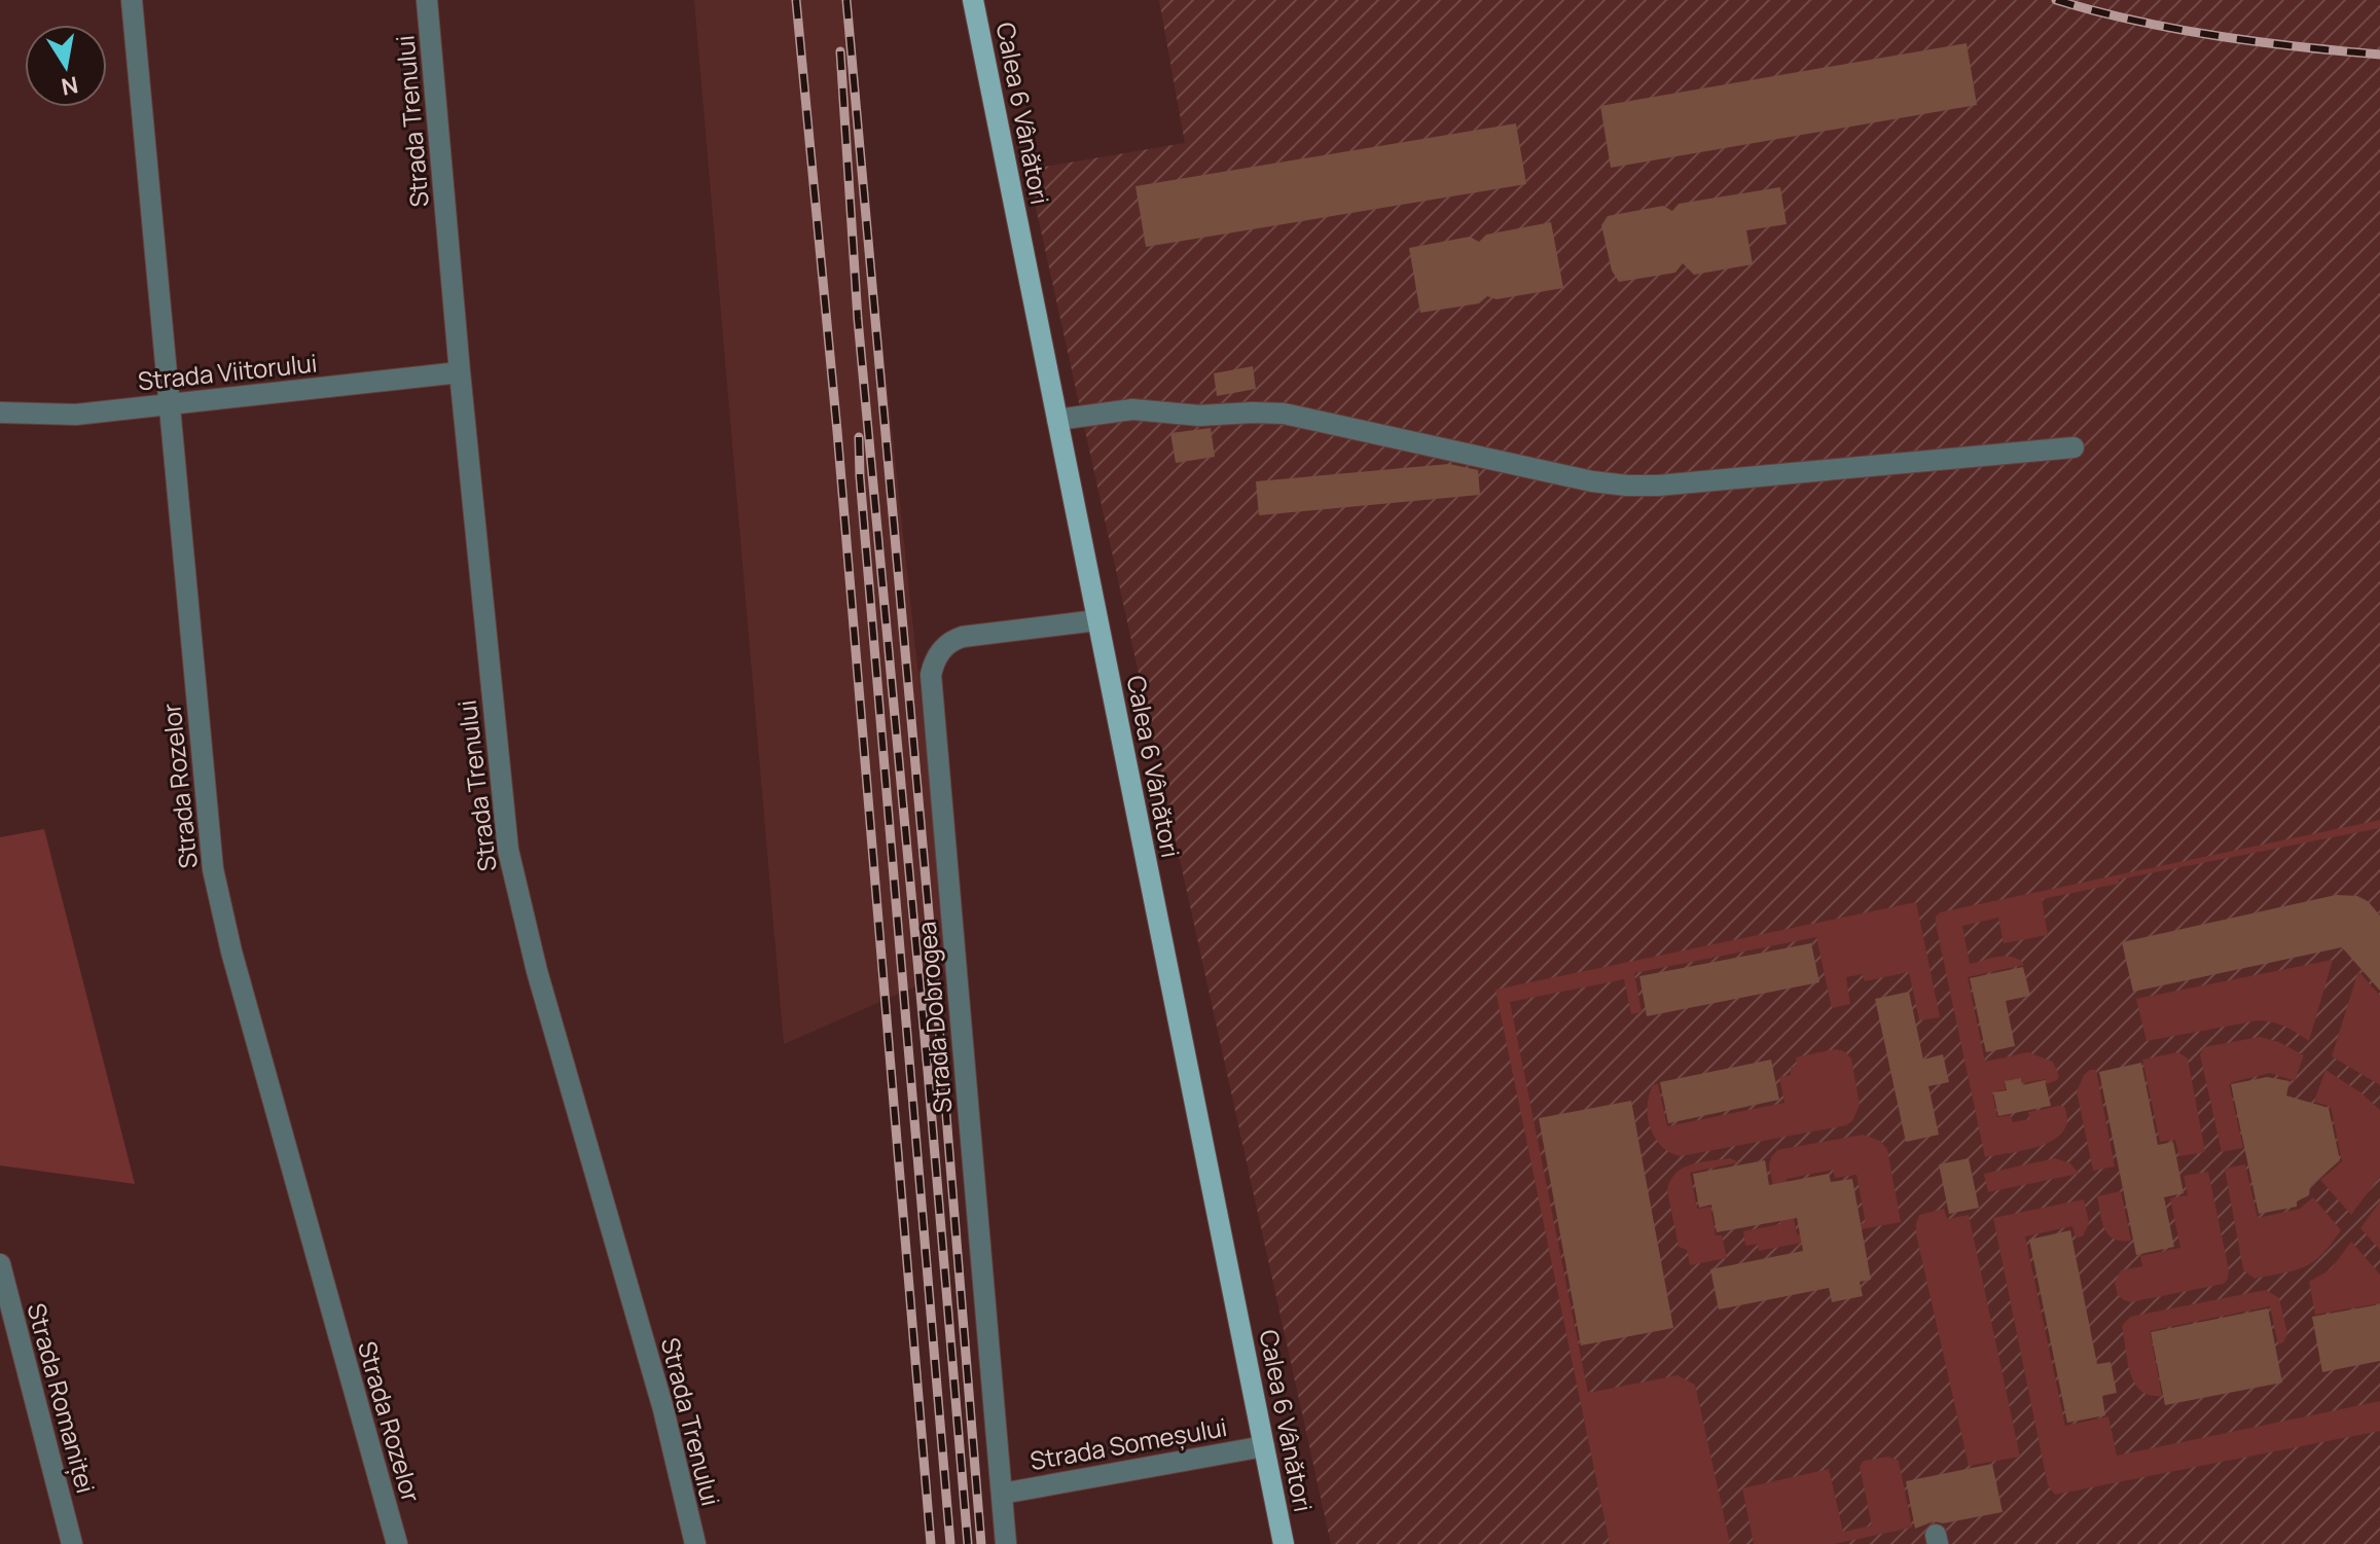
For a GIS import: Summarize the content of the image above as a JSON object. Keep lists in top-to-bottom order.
{
  "streets": {
    "main road": ["Calea 6 Vânători"],
    "street": [
      "Strada Trenului",
      "Strada Viitorului",
      "Strada Rozelor",
      "Strada Dobrogea",
      "Strada Romaniței",
      "Strada Someșului"
    ]
  },
  "crossings": [
    ["Calea 6 Vânători", "Strada Dobrogea"],
    ["Calea 6 Vânători", "Strada Someșului"],
    ["Strada Trenului", "Strada Viitorului"],
    ["Strada Viitorului", "Strada Rozelor"],
    ["Strada Dobrogea", "Strada Someșului"]
  ],
  "north": "bottom"
}
